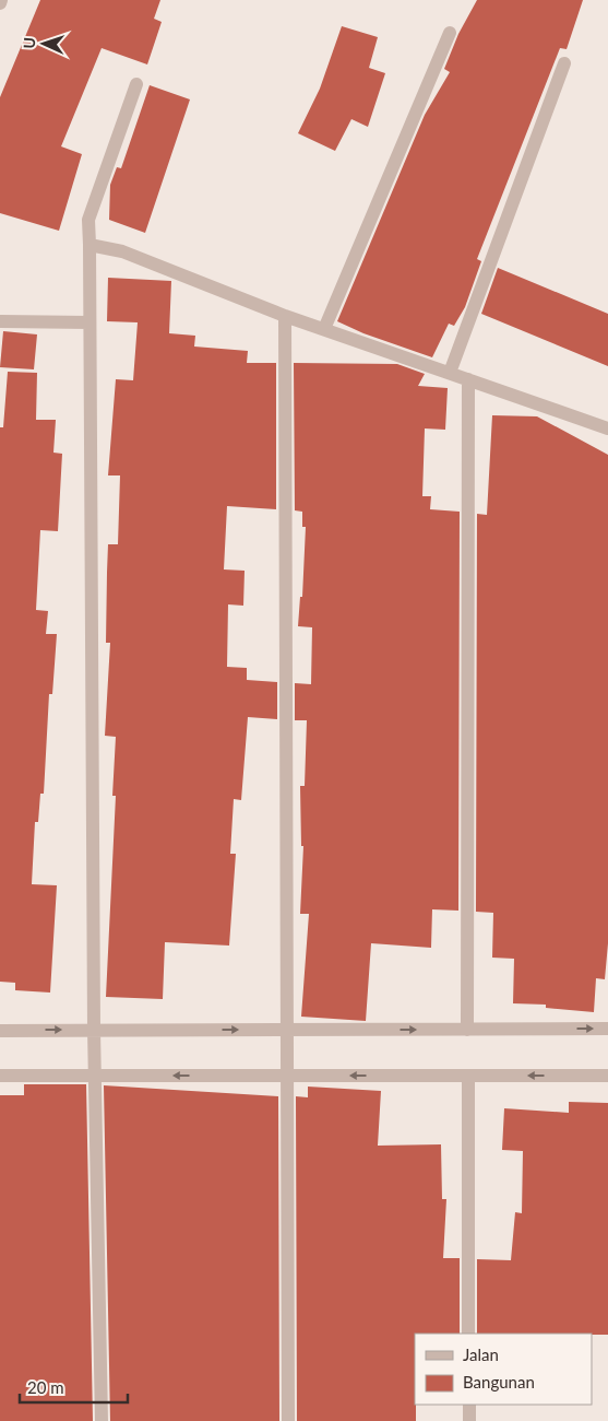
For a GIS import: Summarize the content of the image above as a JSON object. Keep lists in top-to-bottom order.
{
  "legend": ["Jalan", "Bangunan"],
  "scale_bar": "20 m",
  "north": "left"
}
